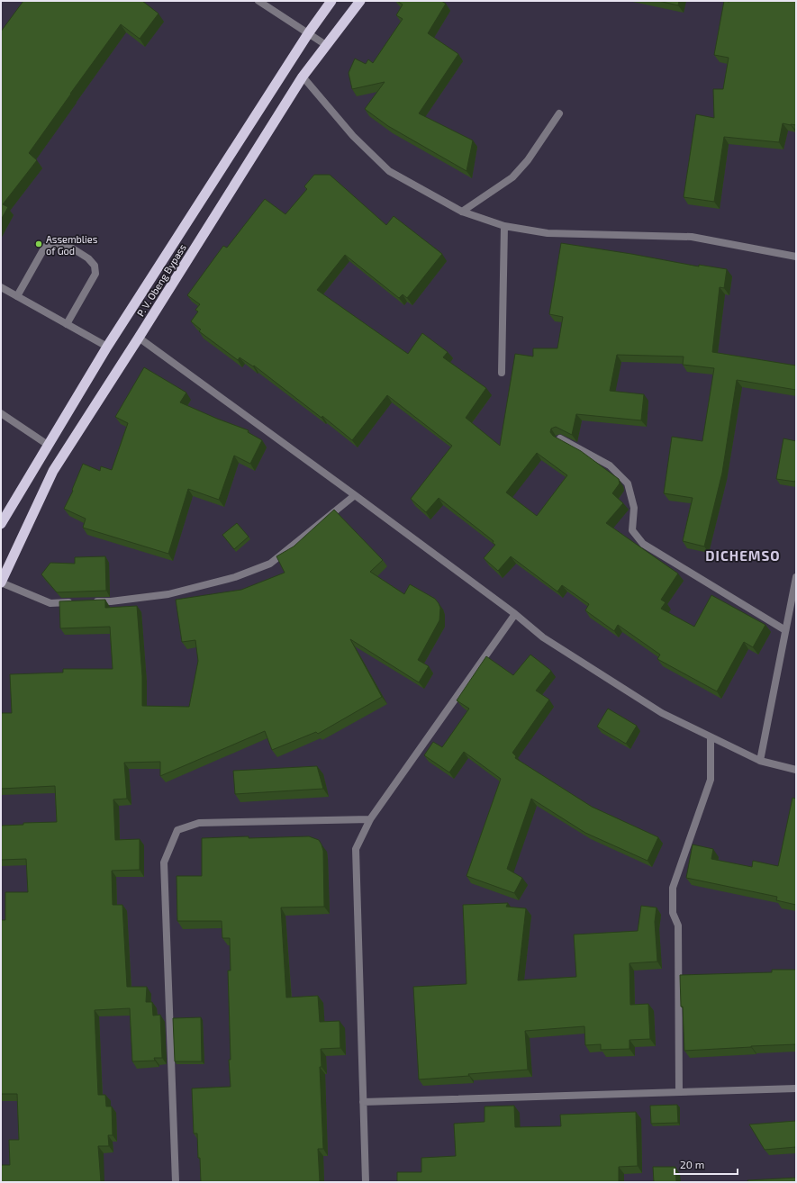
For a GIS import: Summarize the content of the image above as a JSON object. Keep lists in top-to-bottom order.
{
  "streets": {
    "highway": ["P. V. Obeng Bypass"]
  },
  "districts": ["DICHEMSO"],
  "places": ["Assemblies of God"],
  "scale_bar": "20 m"
}
